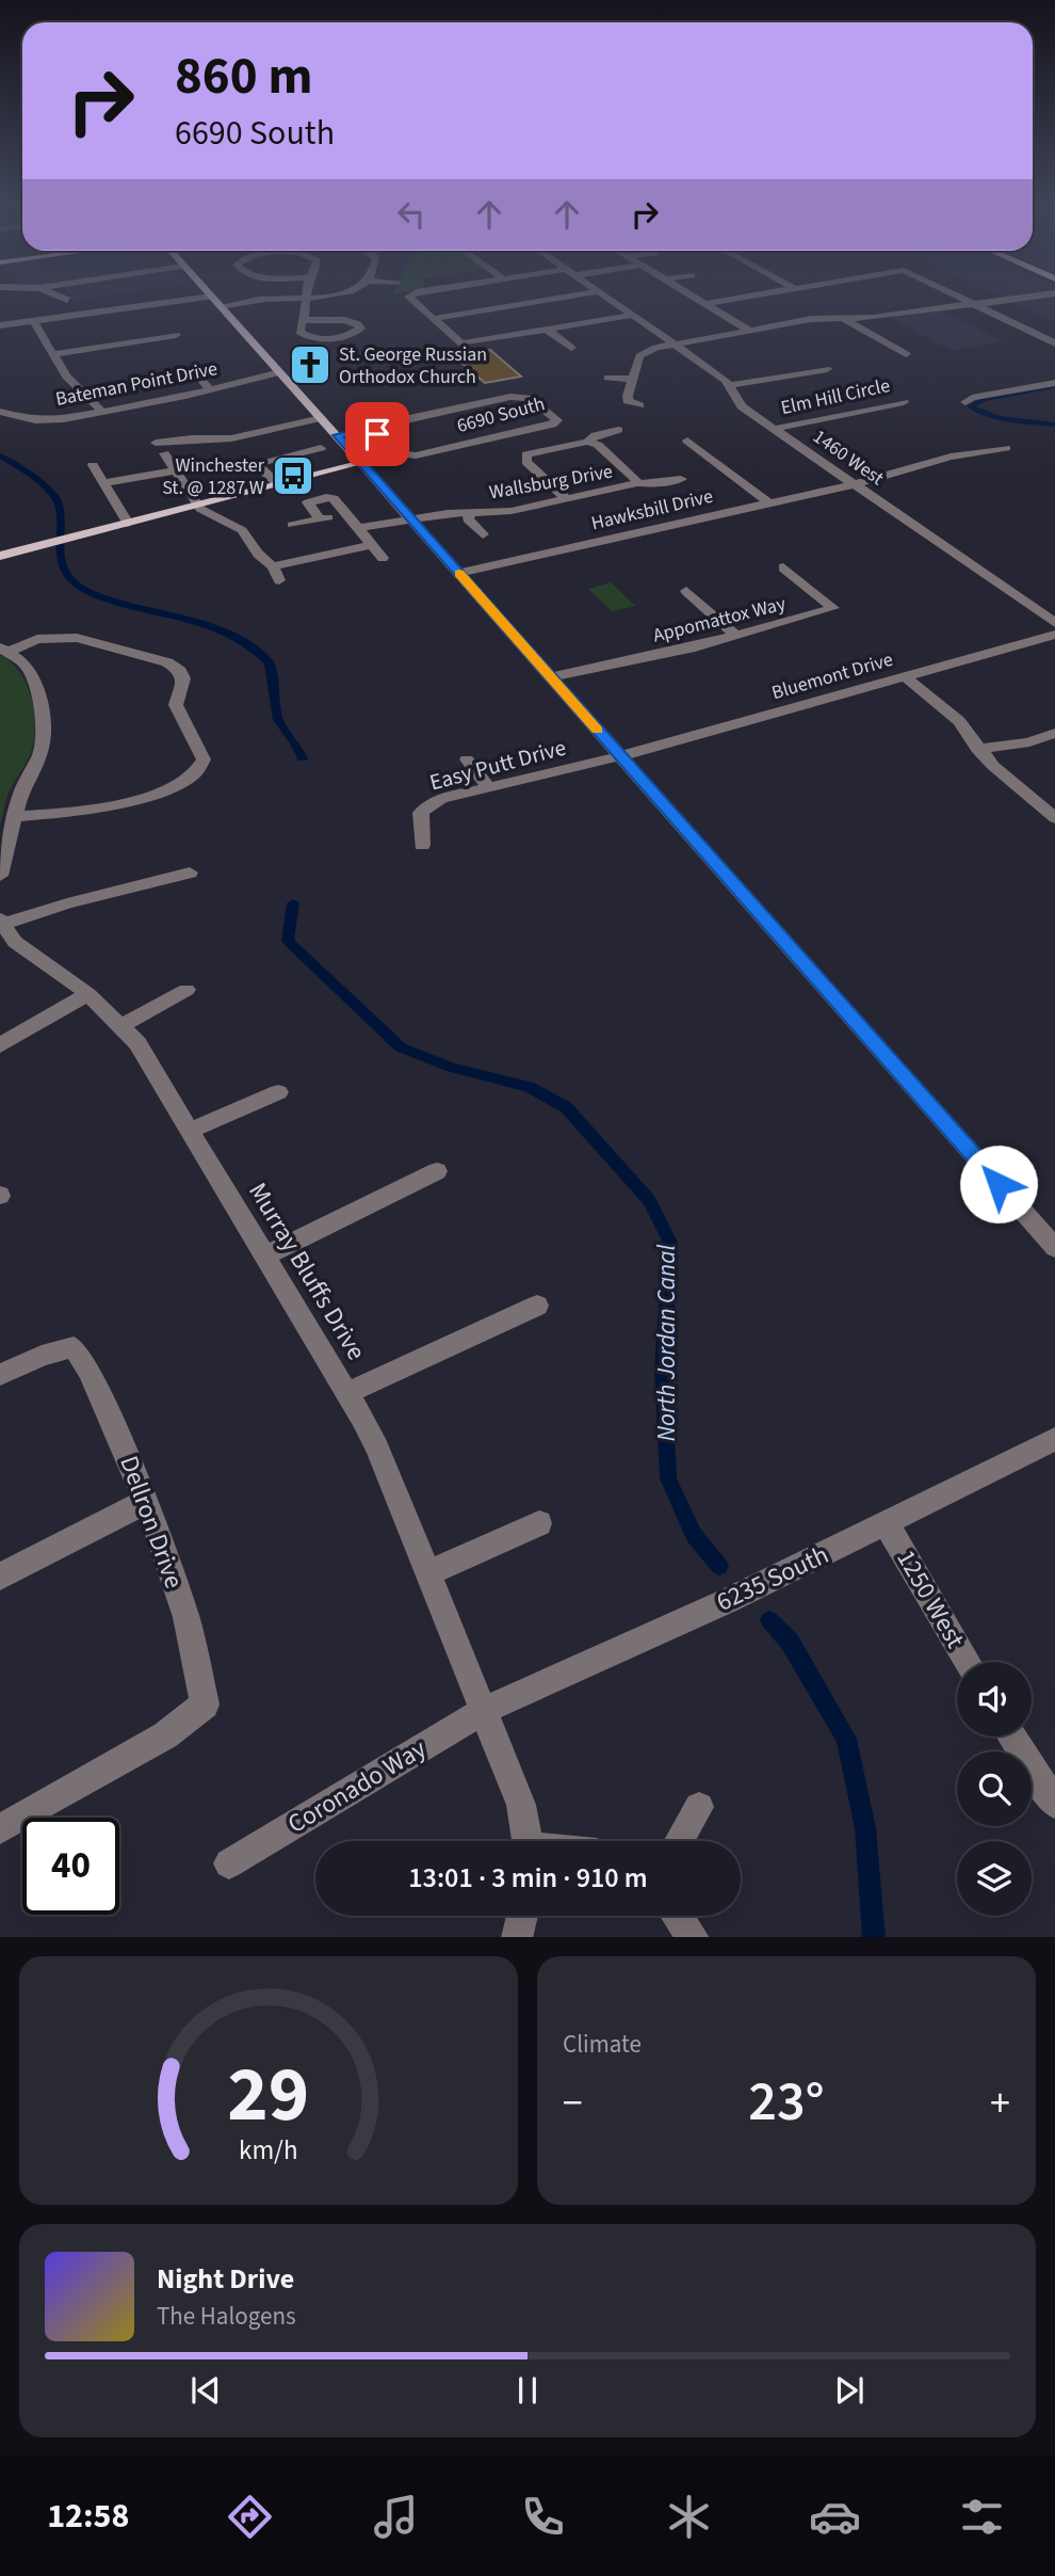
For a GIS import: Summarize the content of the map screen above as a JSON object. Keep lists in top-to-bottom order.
{
  "streets": {
    "street": [
      "Bateman Point Drive",
      "Elm Hill Circle",
      "6690 South",
      "1460 West",
      "Wallsburg Drive",
      "Hawksbill Drive",
      "Appomattox Way",
      "Bluemont Drive",
      "Easy Putt Drive",
      "Murray Bluffs Drive",
      "Dellron Drive",
      "6235 South",
      "1250 West",
      "Coronado Way"
    ]
  },
  "crossings": [
    ["Elm Hill Circle", "1460 West"],
    ["1460 West", "Hawksbill Drive"],
    ["Bluemont Drive", "Easy Putt Drive"],
    ["Murray Bluffs Drive", "6235 South"],
    ["Murray Bluffs Drive", "Coronado Way"],
    ["6235 South", "1250 West"],
    ["6235 South", "Coronado Way"]
  ],
  "water": ["North Jordan Canal"],
  "places": {
    "church": ["St. George Russian Orthodox Church"],
    "bus stop": ["Winchester St. @ 1287 W"]
  },
  "page": {
    "turn": ["860 m", "6690 South"],
    "limit": "40",
    "trip": "13:01 · 3 min · 910 m",
    "tile": "Climate",
    "heat": ["−", "23°", "+"],
    "song": ["Night Drive", "The Halogens"],
    "tabs": "12:58",
    "gauge": ["29", "km/h"]
  }
}
